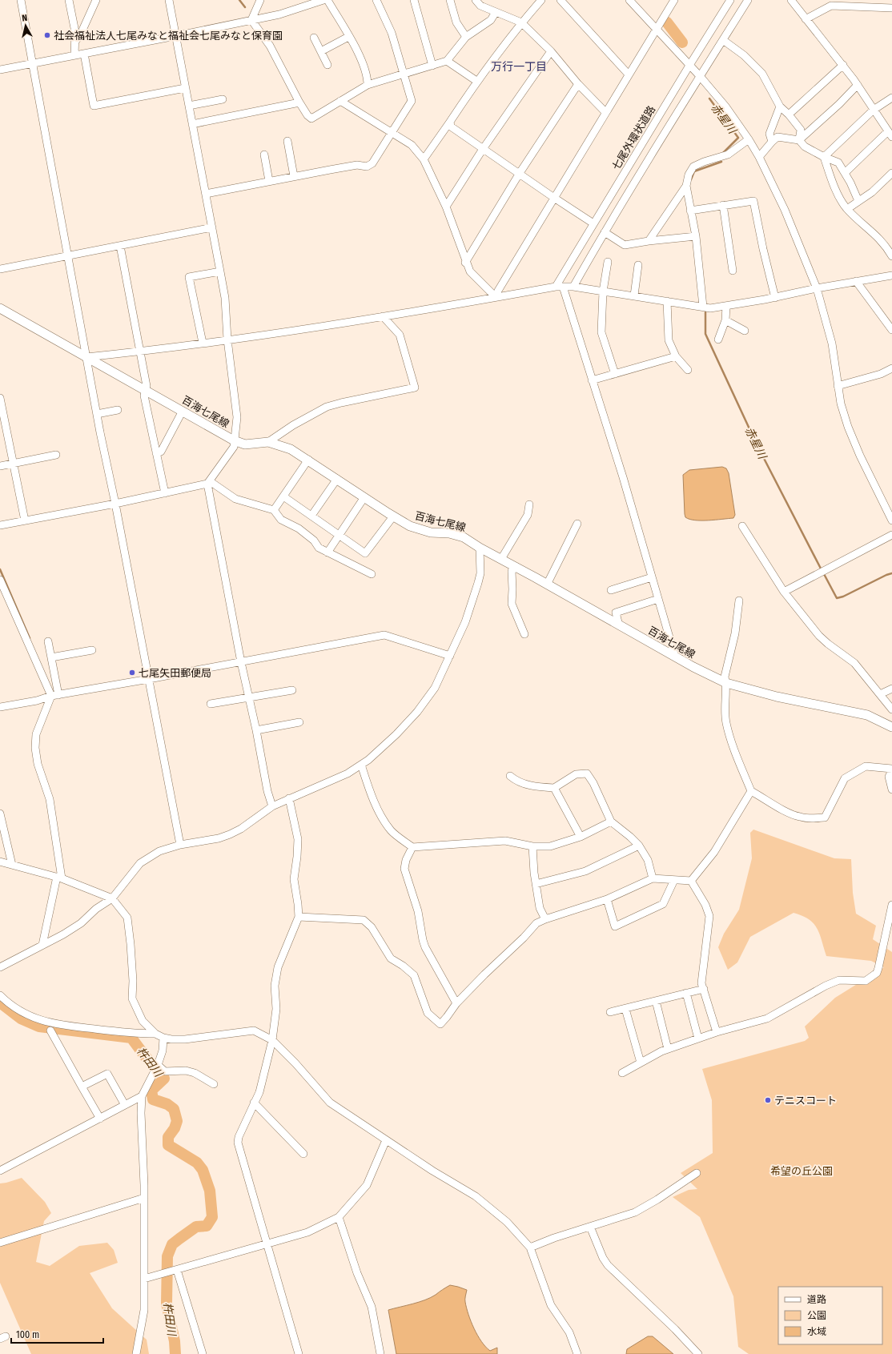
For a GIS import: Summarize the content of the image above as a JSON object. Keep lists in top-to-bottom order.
{
  "streets": {
    "main road": ["百海七尾線"],
    "street": ["七尾外環状道路"]
  },
  "districts": ["万行一丁目"],
  "water": ["赤星川", "杵田川"],
  "parks": ["希望の丘公園"],
  "places": ["社会福祉法人七尾みなと福祉会七尾みなと保育園", "七尾矢田郵便局", "テニスコート"],
  "legend": ["道路", "公園", "水域"],
  "scale_bar": "100 m",
  "north": "top"
}
